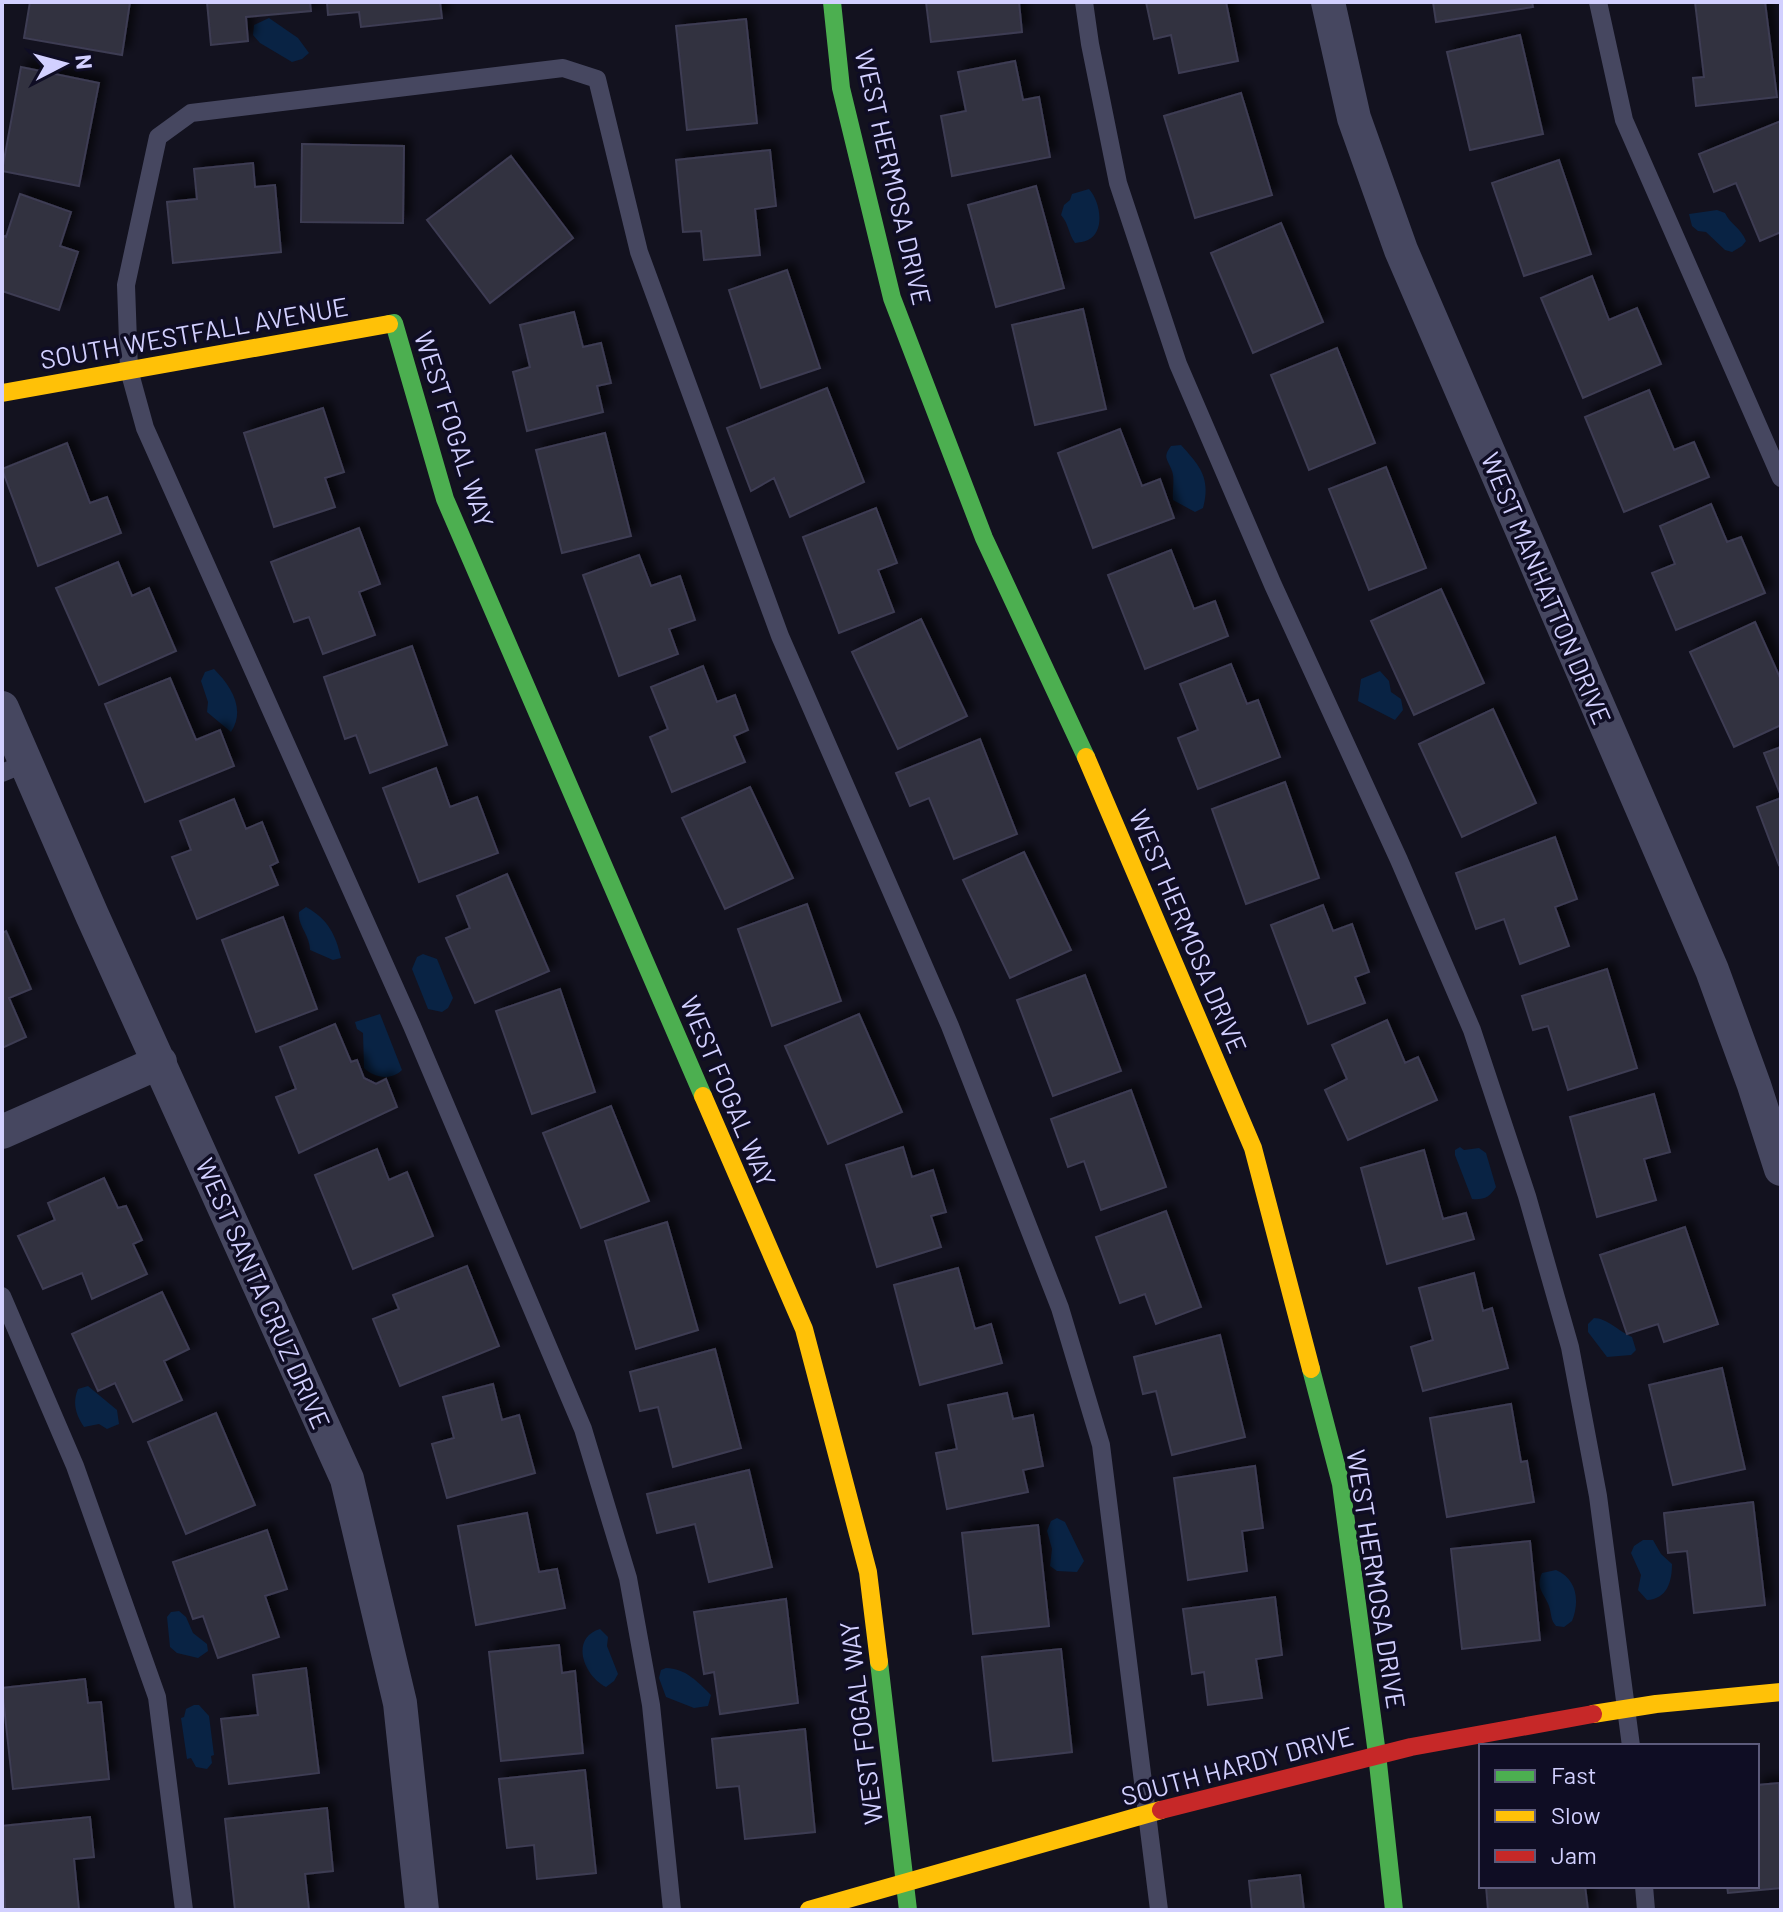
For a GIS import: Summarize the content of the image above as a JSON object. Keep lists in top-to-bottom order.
{
  "streets": {
    "street": [
      "WEST HERMOSA DRIVE",
      "SOUTH WESTFALL AVENUE",
      "WEST FOGAL WAY",
      "WEST MANHATTON DRIVE",
      "WEST SANTA CRUZ DRIVE",
      "SOUTH HARDY DRIVE"
    ]
  },
  "crossings": [
    ["WEST HERMOSA DRIVE", "SOUTH HARDY DRIVE"],
    ["SOUTH WESTFALL AVENUE", "WEST FOGAL WAY"],
    ["WEST FOGAL WAY", "SOUTH HARDY DRIVE"]
  ],
  "legend": ["Fast", "Slow", "Jam"],
  "north": "right"
}
